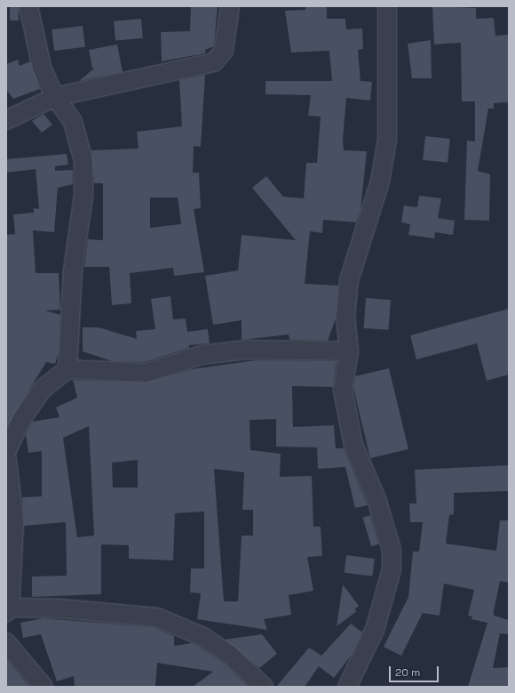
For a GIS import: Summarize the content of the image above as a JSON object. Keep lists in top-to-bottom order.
{
  "scale_bar": "20 m"
}
